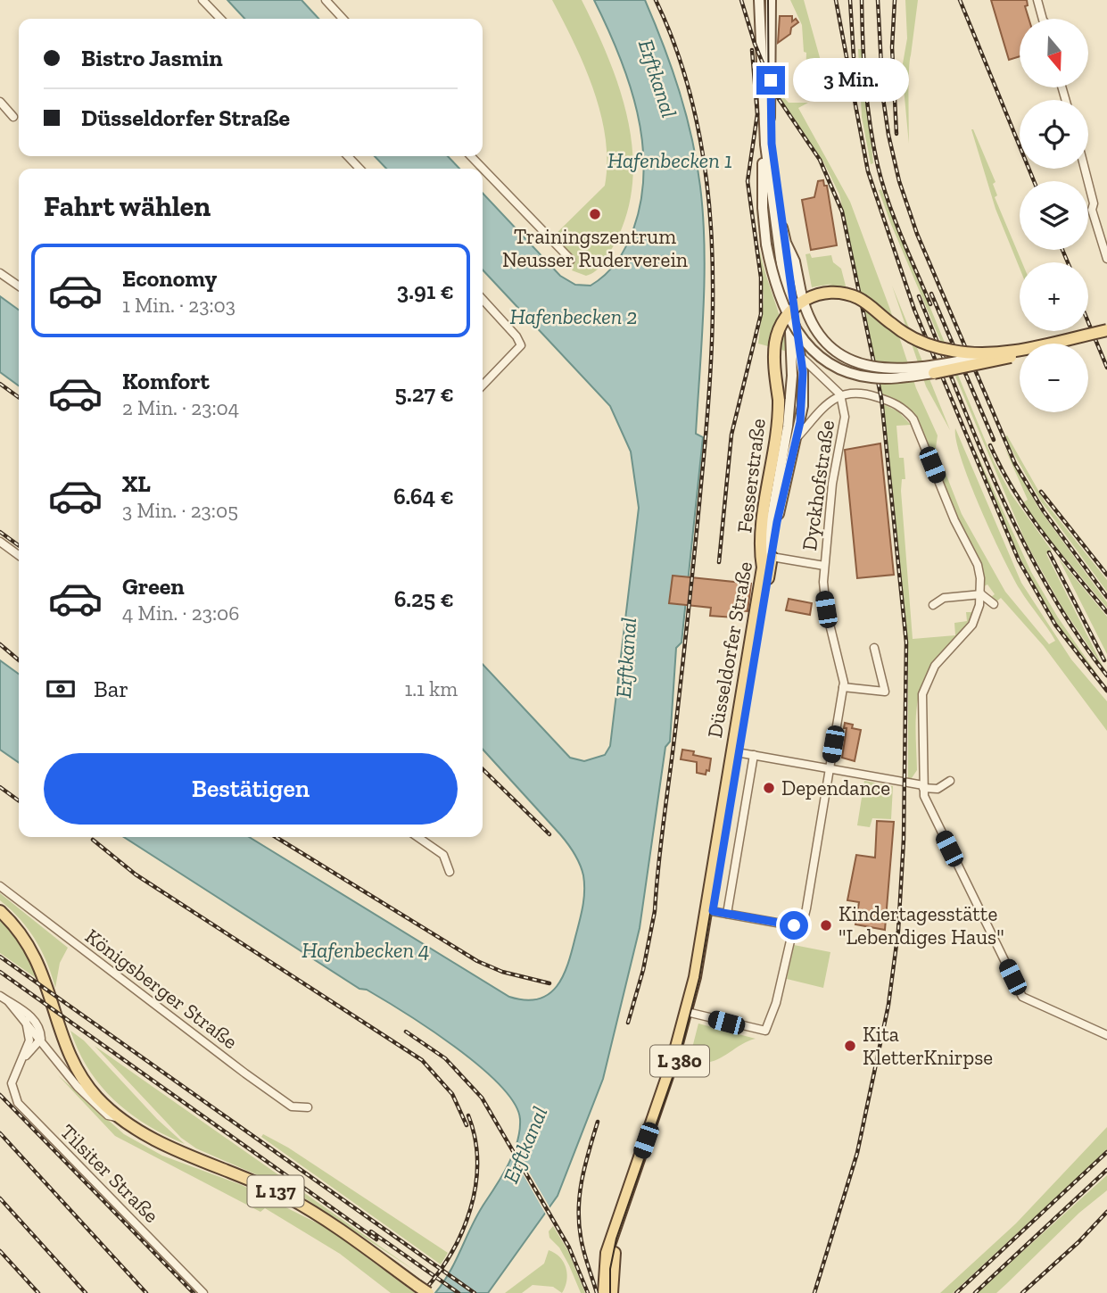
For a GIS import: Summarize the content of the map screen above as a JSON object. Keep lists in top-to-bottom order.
{
  "streets": {
    "main road": [
      "Fesserstraße",
      "Düsseldorfer Straße",
      "L 380",
      "L 137"
    ],
    "street": ["Dyckhofstraße", "Königsberger Straße", "Tilsiter Straße"]
  },
  "crossings": [
    ["Fesserstraße", "Düsseldorfer Straße"],
    ["Dyckhofstraße", "Düsseldorfer Straße"],
    ["Tilsiter Straße", "L 137"]
  ],
  "water": [
    "Erftkanal",
    "Hafenbecken 1",
    "Hafenbecken 2",
    "Hafenbecken 4"
  ],
  "places": [
    "Trainingszentrum Neusser Ruderverein",
    "Dependance",
    "Kindertagesstätte \"Lebendiges Haus\"",
    "Kita KletterKnirpse"
  ],
  "north": "bottom",
  "page": {
    "map_buttons": ["+", "−"],
    "banner": ["Bistro Jasmin", "Düsseldorfer Straße"],
    "bubble": "3 Min.",
    "heading": "Fahrt wählen",
    "list": [
      {
        "name": "Economy",
        "note": "1 Min. · 23:03",
        "value": "3.91 €"
      },
      {
        "name": "Komfort",
        "note": "2 Min. · 23:04",
        "value": "5.27 €"
      },
      {
        "name": "XL",
        "note": "3 Min. · 23:05",
        "value": "6.64 €"
      },
      {
        "name": "Green",
        "note": "4 Min. · 23:06",
        "value": "6.25 €"
      }
    ],
    "pay": ["Bar", "1.1 km"],
    "buttons": "Bestätigen"
  }
}
